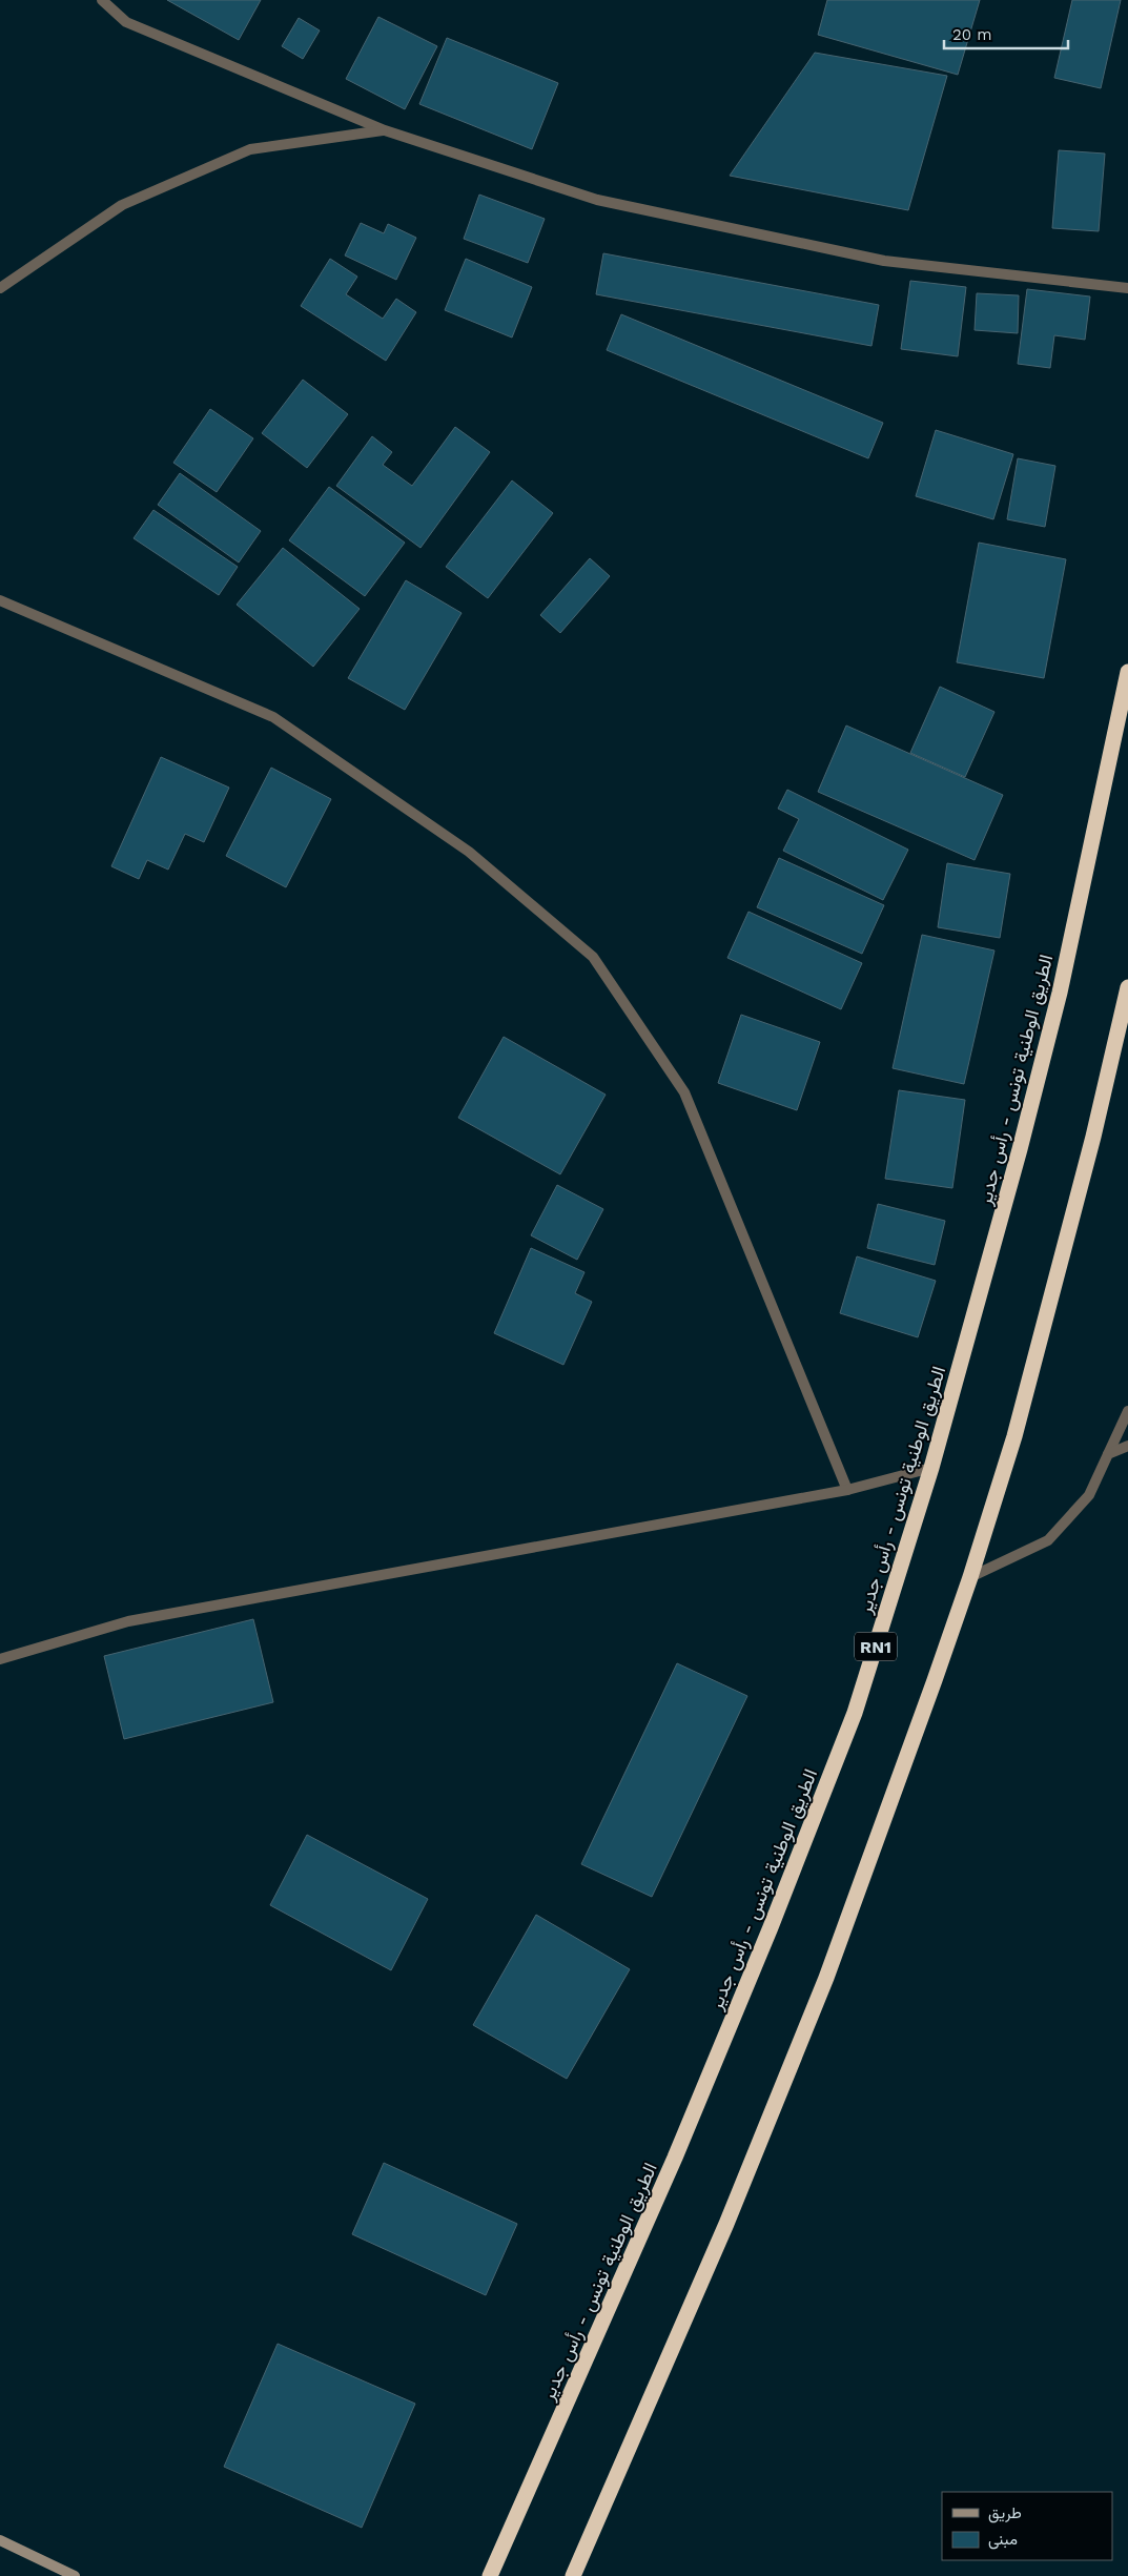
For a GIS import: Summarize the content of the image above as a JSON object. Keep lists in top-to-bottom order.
{
  "streets": {
    "highway": ["الطريق الوطنية تونس - رأس جدير", "RN1"]
  },
  "legend": ["طريق", "مبنى"],
  "scale_bar": "20 m"
}
